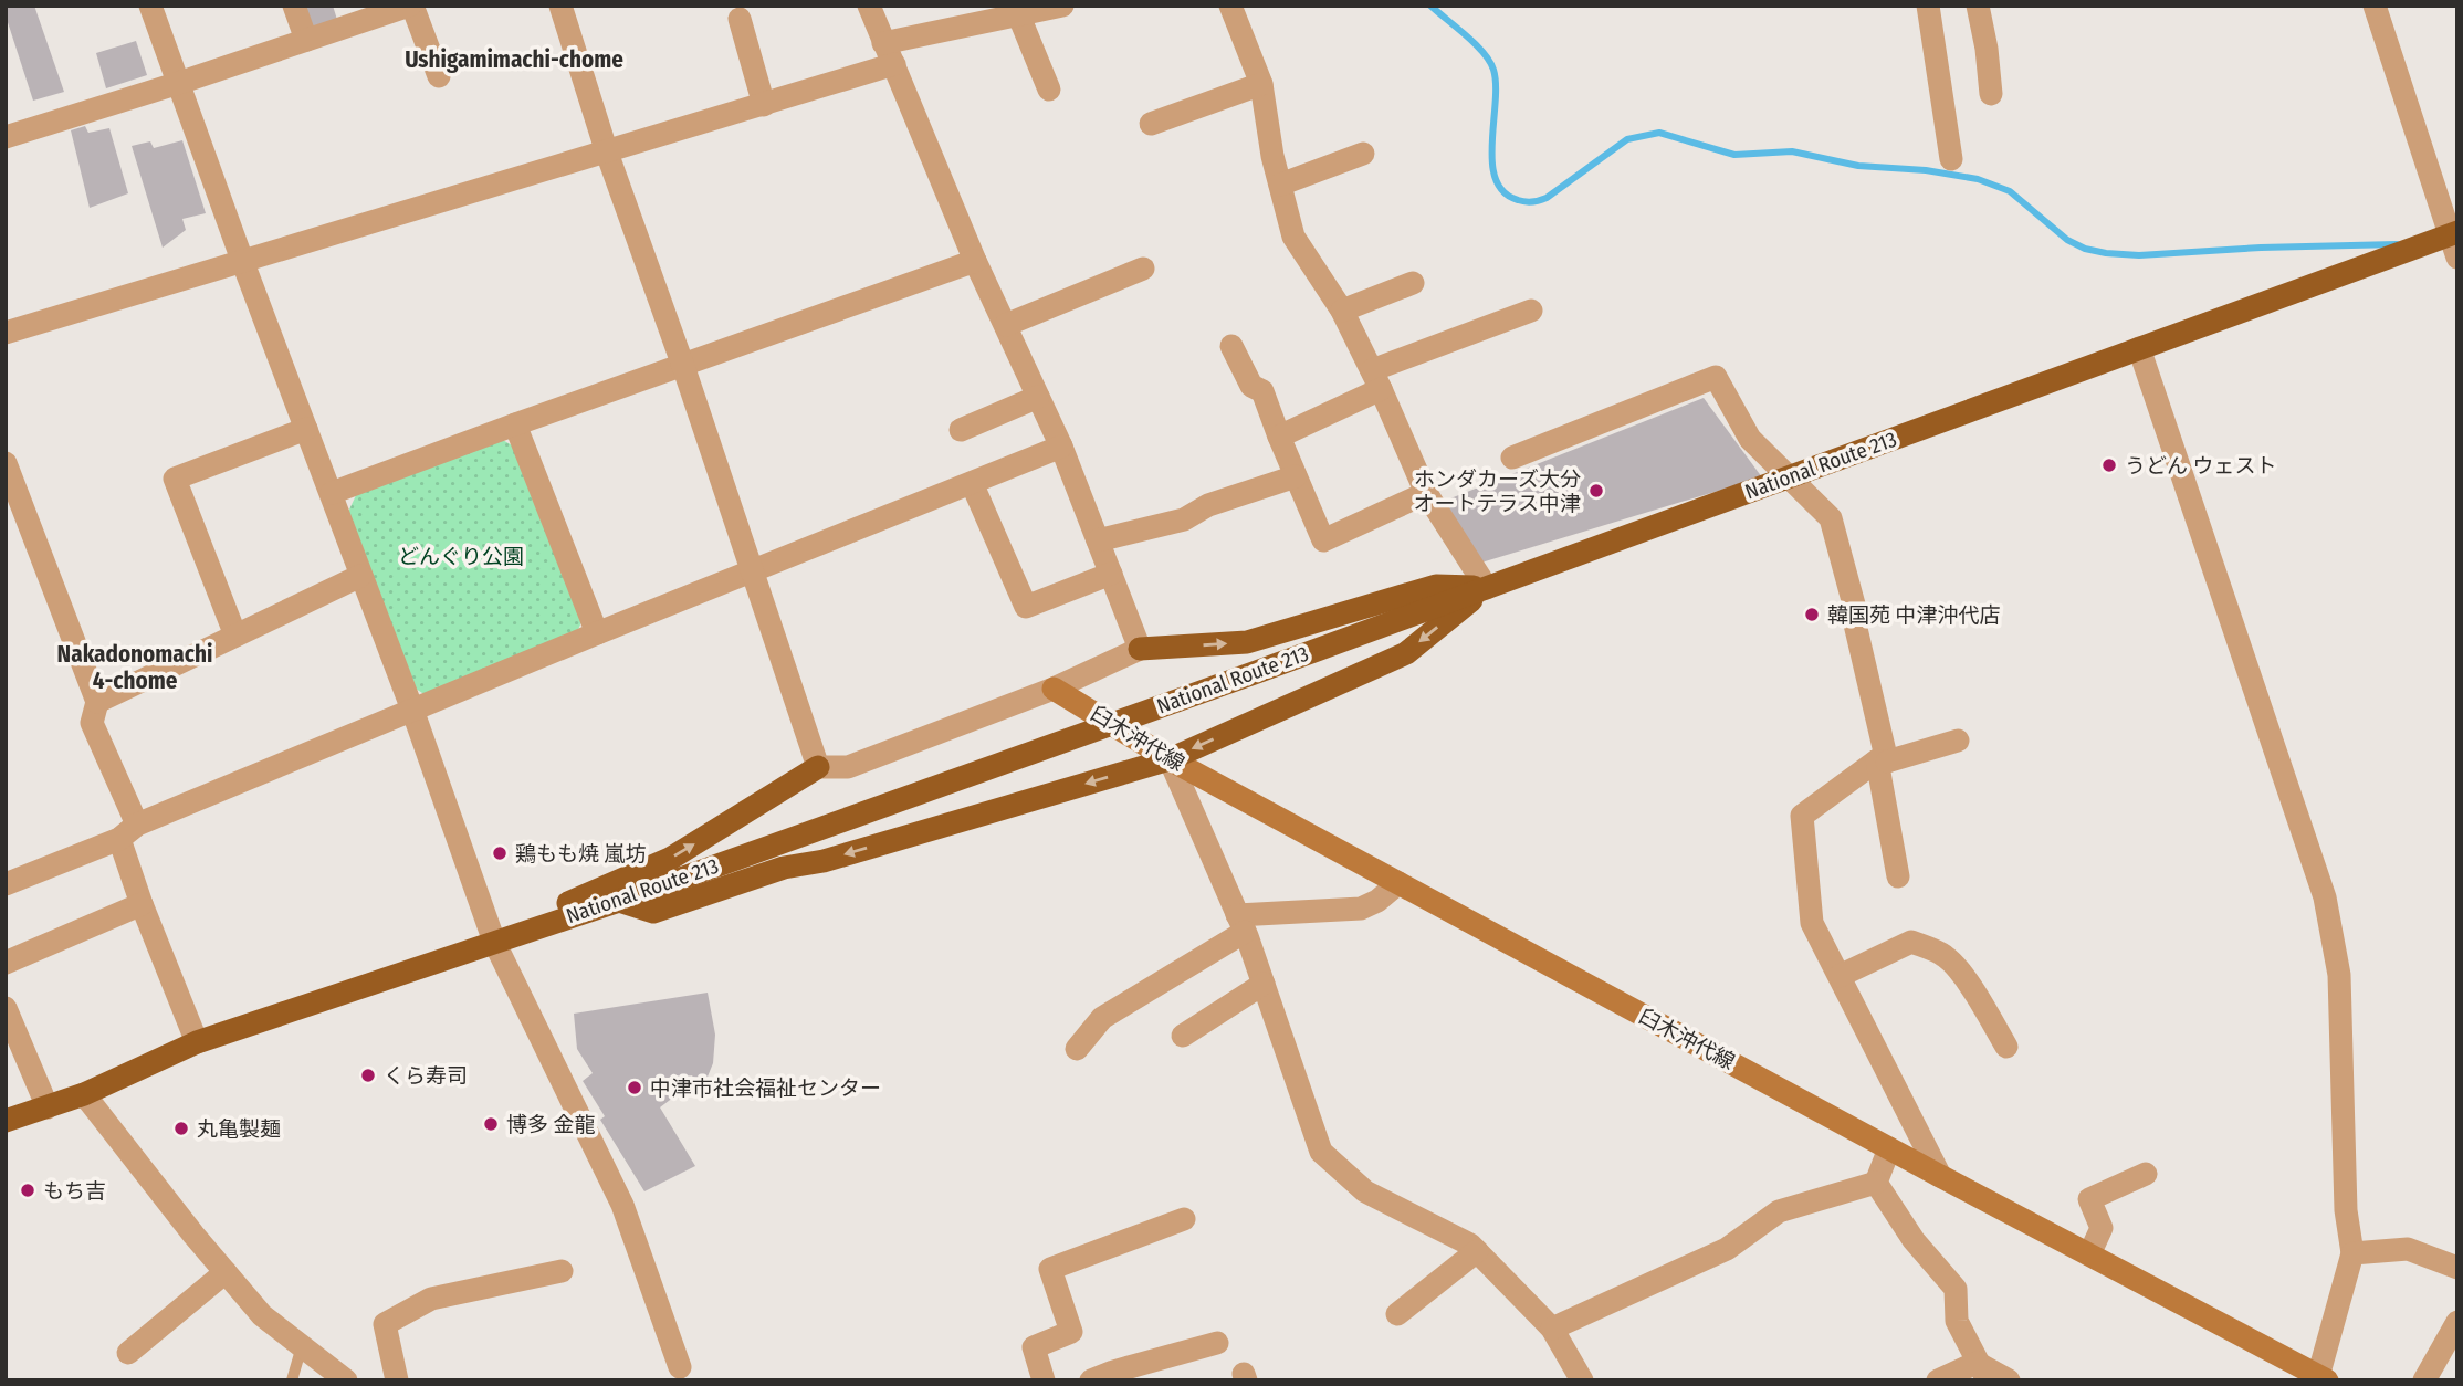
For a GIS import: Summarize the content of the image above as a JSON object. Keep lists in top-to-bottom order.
{
  "streets": {
    "highway": ["National Route 213"],
    "main road": ["臼木沖代線"]
  },
  "districts": ["Ushigamimachi-chome", "Nakadonomachi 4-chome"],
  "parks": ["どんぐり公園"],
  "places": [
    "うどん ウェスト",
    "ホンダカーズ大分 オートテラス中津",
    "韓国苑 中津沖代店",
    "鶏もも焼 嵐坊",
    "くら寿司",
    "中津市社会福祉センター",
    "博多 金龍",
    "丸亀製麺",
    "もち吉"
  ]
}
